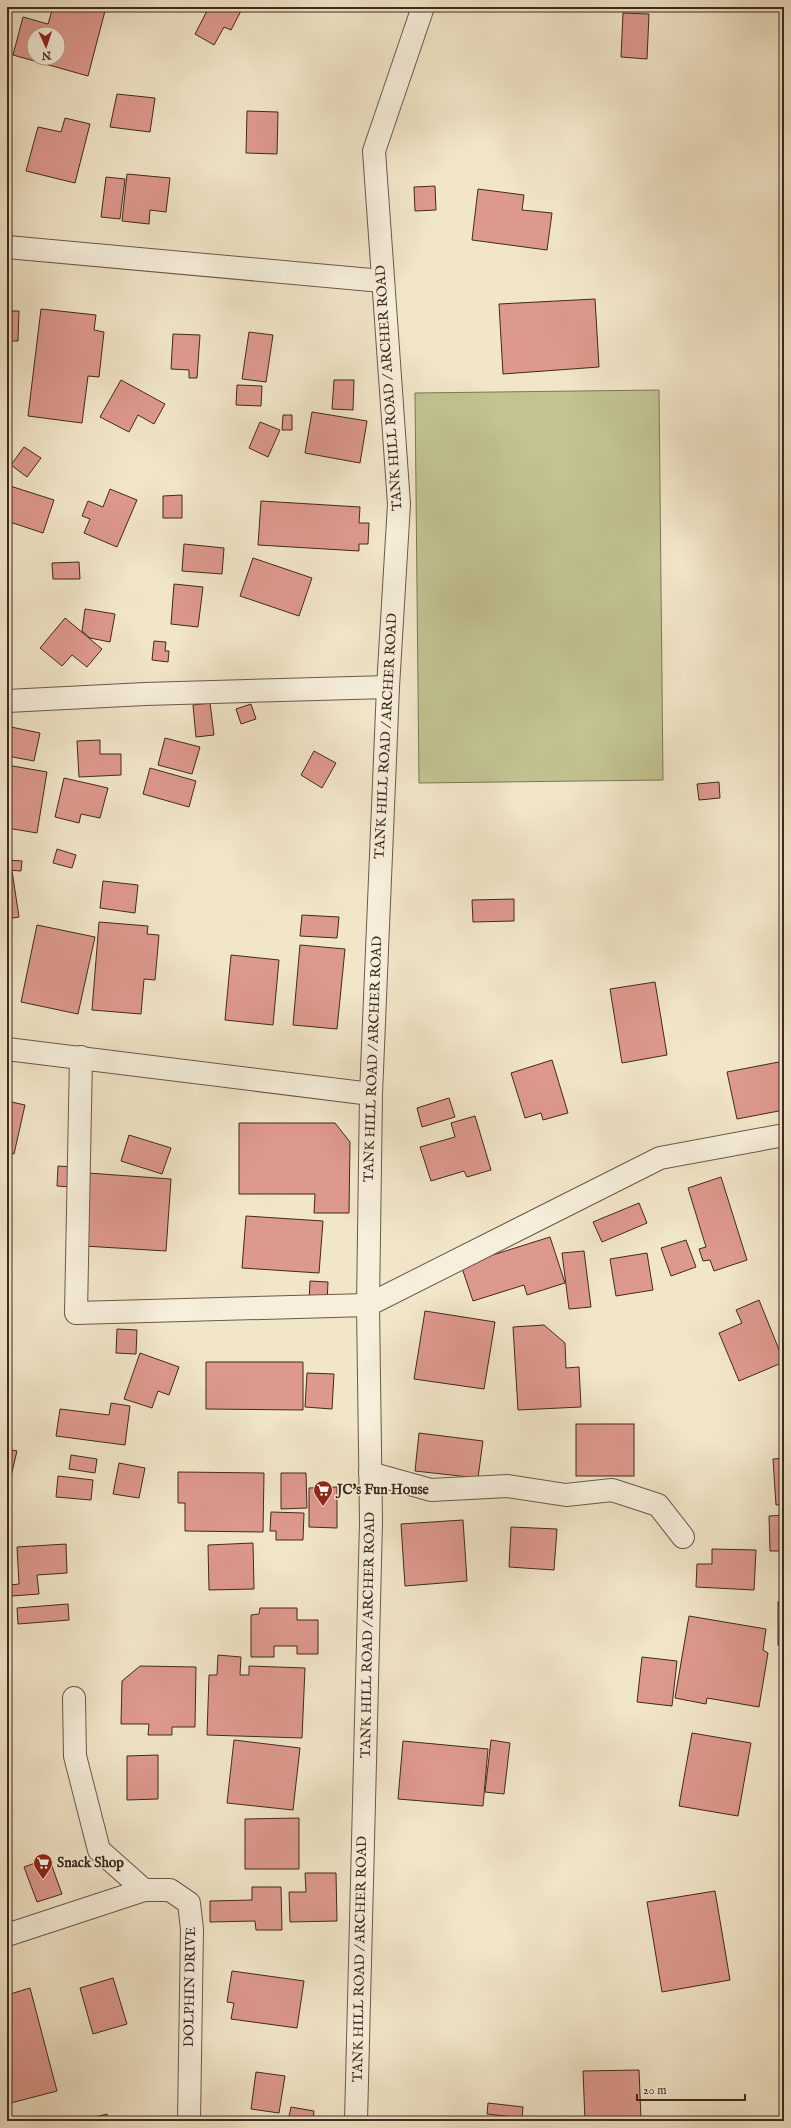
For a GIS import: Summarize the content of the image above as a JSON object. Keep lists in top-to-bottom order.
{
  "streets": {
    "street": ["TANK HILL ROAD / ARCHER ROAD", "DOLPHIN DRIVE"]
  },
  "places": {
    "supermarket": ["JC's Fun House", "Snack Shop"]
  },
  "scale_bar": "20 m",
  "north": "bottom"
}
